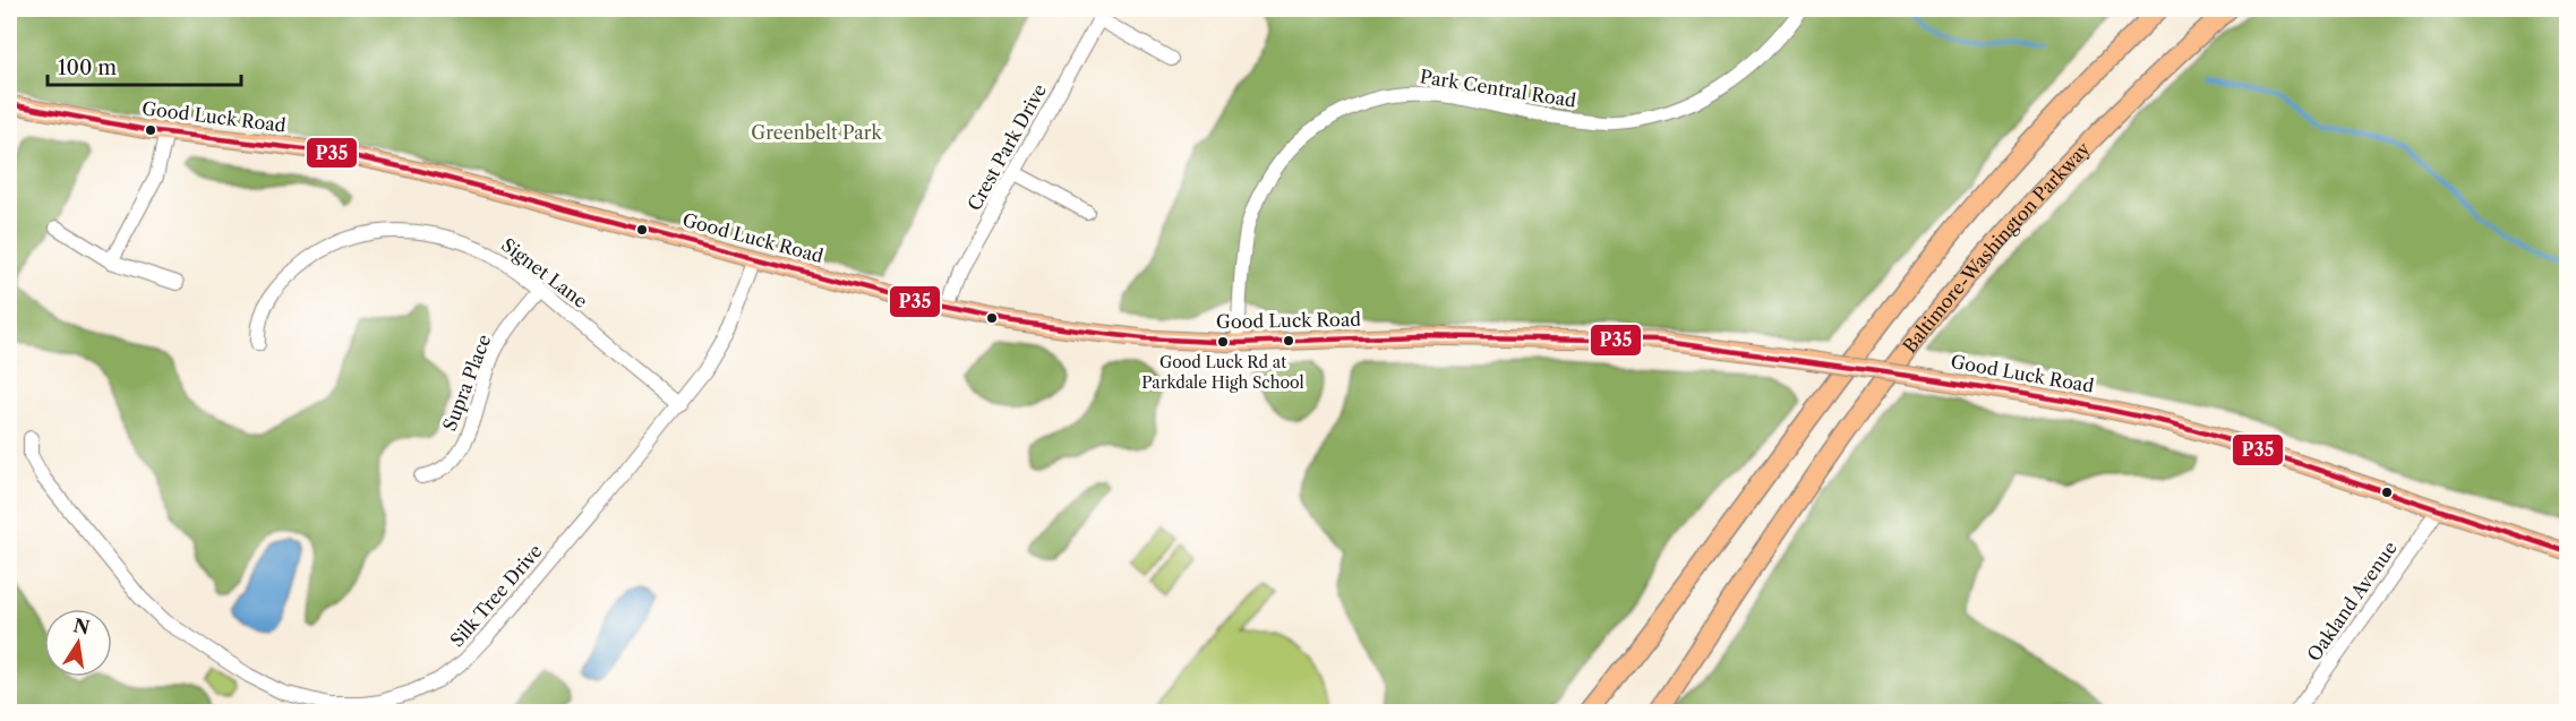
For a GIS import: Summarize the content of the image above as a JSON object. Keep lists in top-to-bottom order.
{
  "streets": {
    "highway": ["Baltimore-Washington Parkway"],
    "main road": ["Good Luck Road"],
    "street": [
      "Park Central Road",
      "Crest Park Drive",
      "Signet Lane",
      "Supra Place",
      "Silk Tree Drive",
      "Oakland Avenue"
    ]
  },
  "crossings": [
    ["Park Central Road", "Good Luck Road"],
    ["Good Luck Road", "Crest Park Drive"],
    ["Good Luck Road", "Silk Tree Drive"],
    ["Good Luck Road", "Oakland Avenue"],
    ["Signet Lane", "Supra Place"],
    ["Signet Lane", "Silk Tree Drive"]
  ],
  "parks": ["Greenbelt Park"],
  "places": ["Good Luck Rd at Parkdale High School"],
  "lines": ["transit line P35"],
  "scale_bar": "100 m",
  "north": "top"
}
